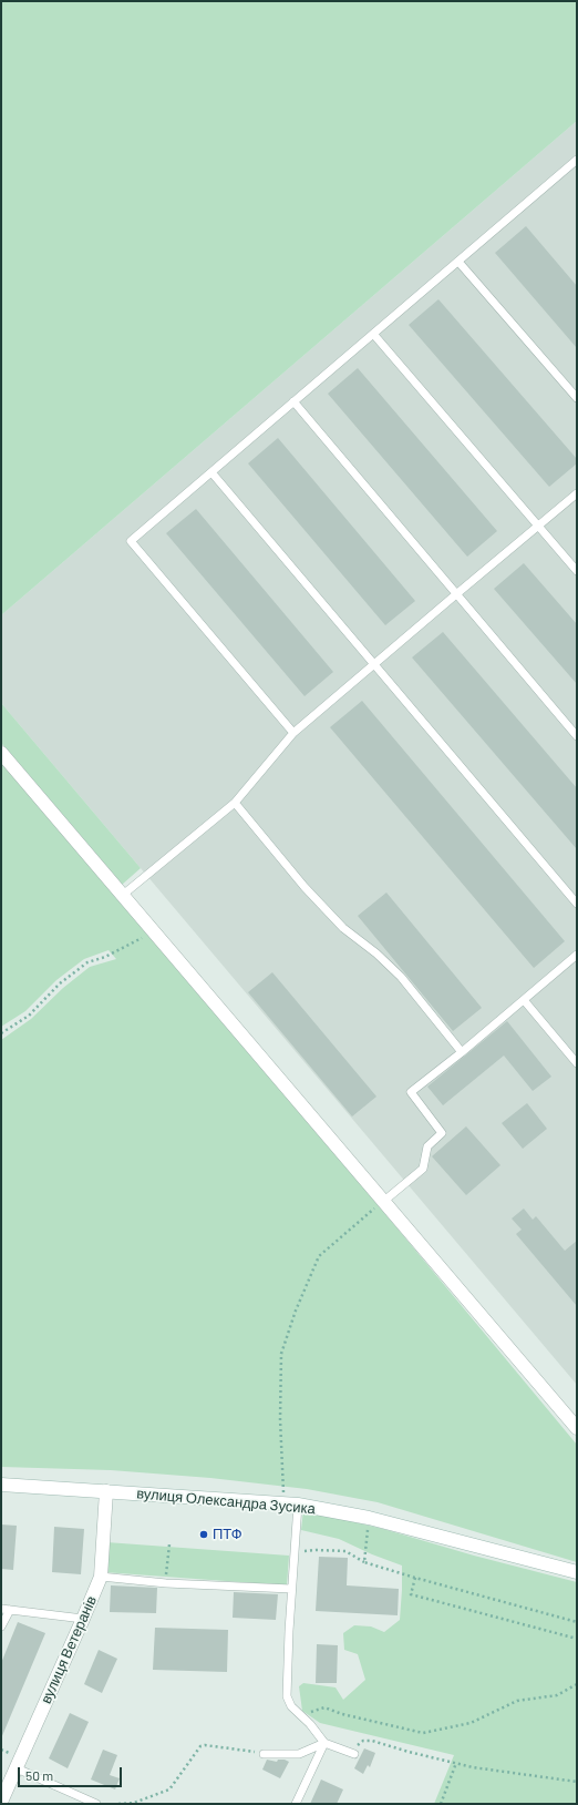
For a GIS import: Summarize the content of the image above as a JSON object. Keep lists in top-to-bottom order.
{
  "streets": {
    "street": ["вулиця Олександра Зусика", "вулиця Ветеранів"]
  },
  "crossings": [
    ["вулиця Олександра Зусика", "вулиця Ветеранів"]
  ],
  "places": ["ПТФ"],
  "scale_bar": "50 m"
}
